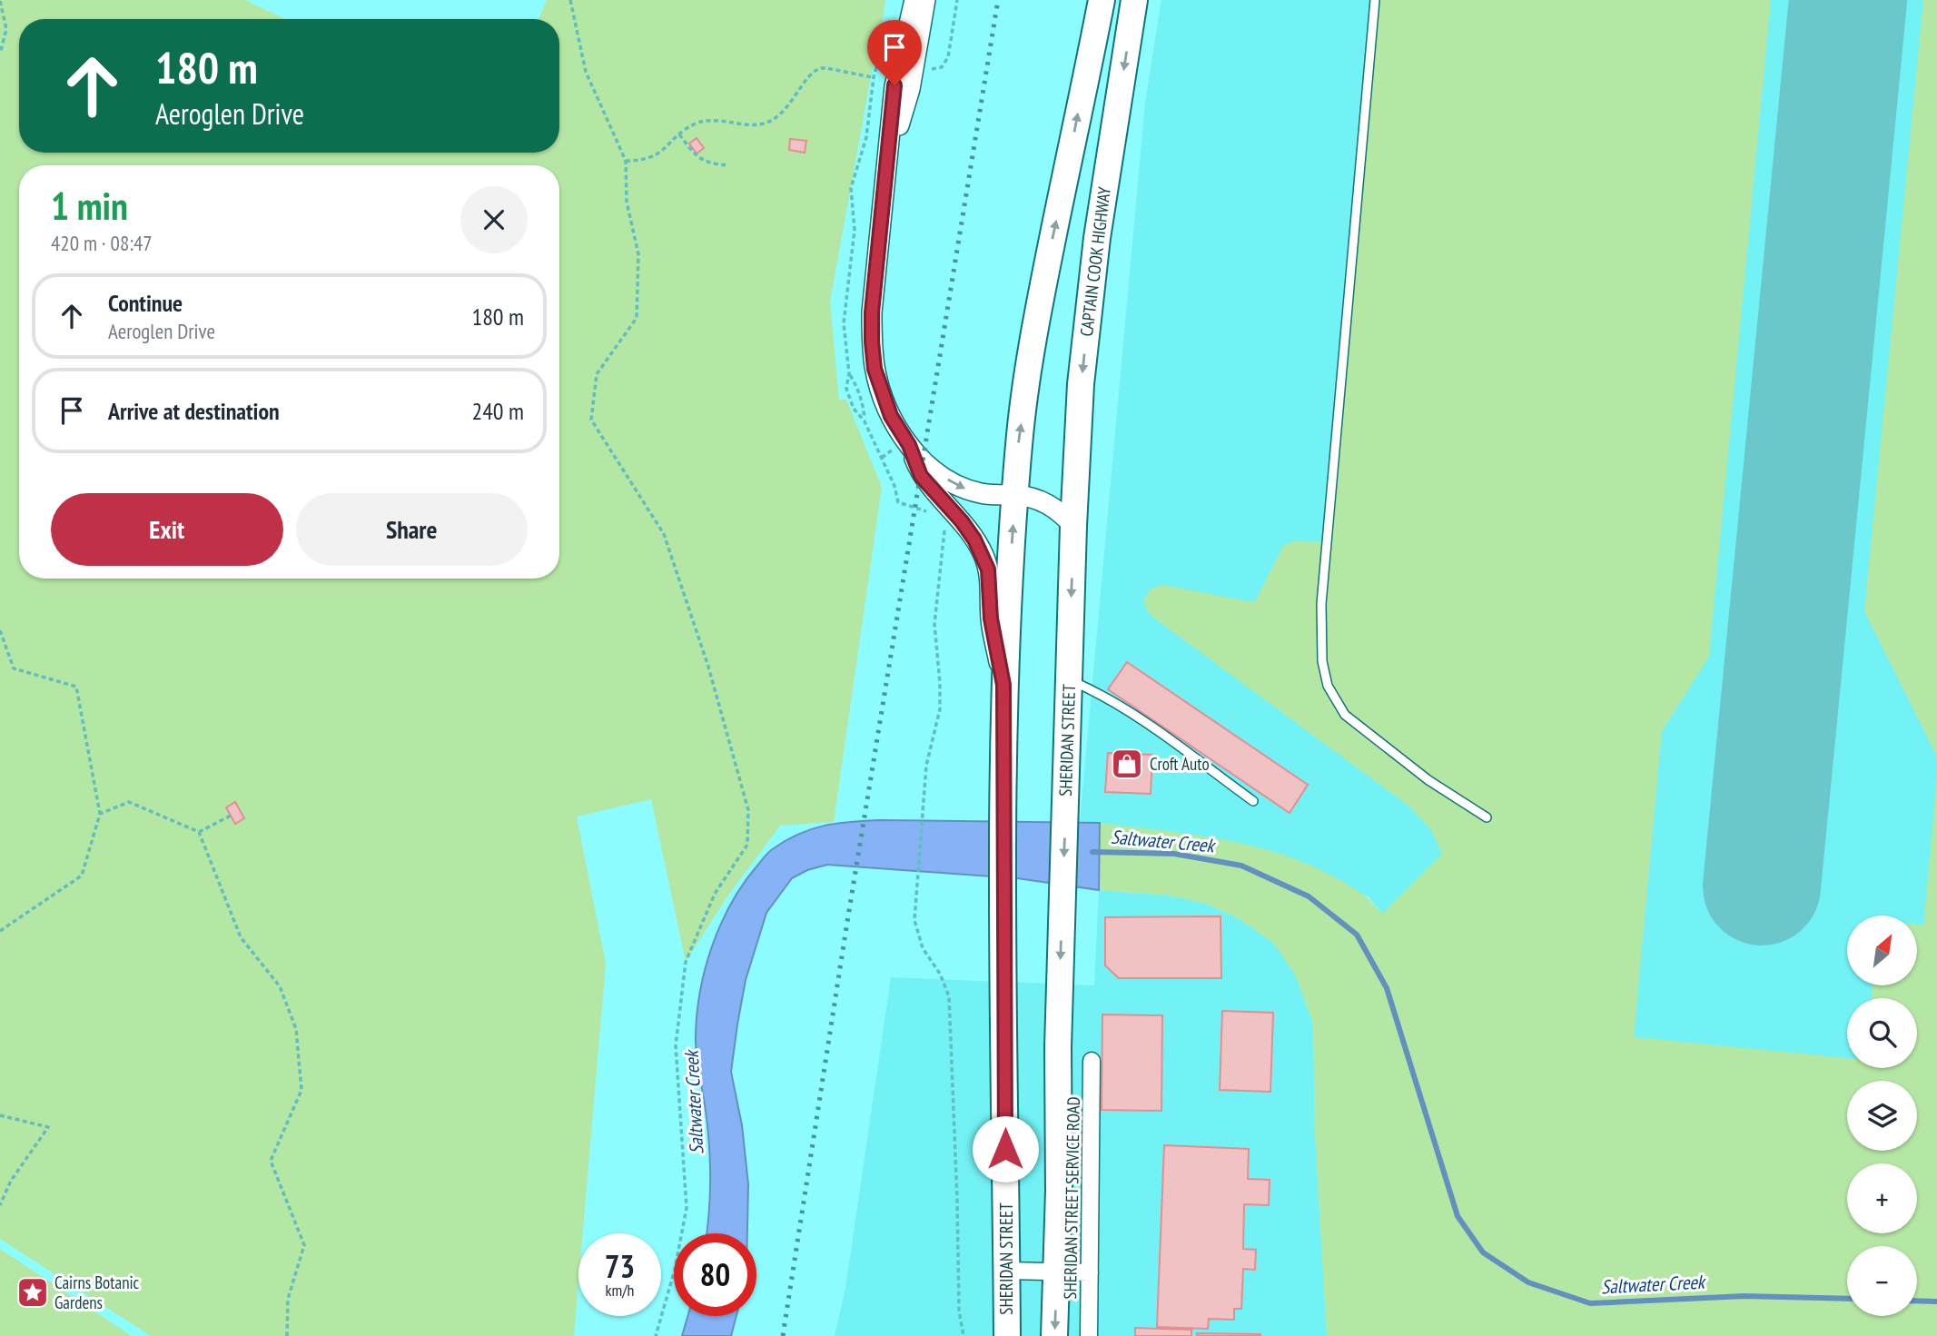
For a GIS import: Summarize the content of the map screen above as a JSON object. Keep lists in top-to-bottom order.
{
  "streets": {
    "highway": ["CAPTAIN COOK HIGHWAY", "SHERIDAN STREET"],
    "street": ["SHERIDAN STREET SERVICE ROAD"]
  },
  "crossings": [
    ["CAPTAIN COOK HIGHWAY", "SHERIDAN STREET"]
  ],
  "water": ["Saltwater Creek"],
  "places": {
    "shop": ["Croft Auto"],
    "place": ["Cairns Botanic Gardens"]
  },
  "north": "top right",
  "page": {
    "turn": ["180 m", "Aeroglen Drive"],
    "heading": ["1 min", "420 m · 08:47"],
    "list": [
      {
        "name": "Continue",
        "note": "Aeroglen Drive",
        "value": "180 m"
      },
      {
        "name": "Arrive at destination",
        "value": "240 m"
      }
    ],
    "buttons": ["Exit", "Share"],
    "map_buttons": ["+", "−"],
    "speed": "73 km/h",
    "limit": "80"
  }
}
